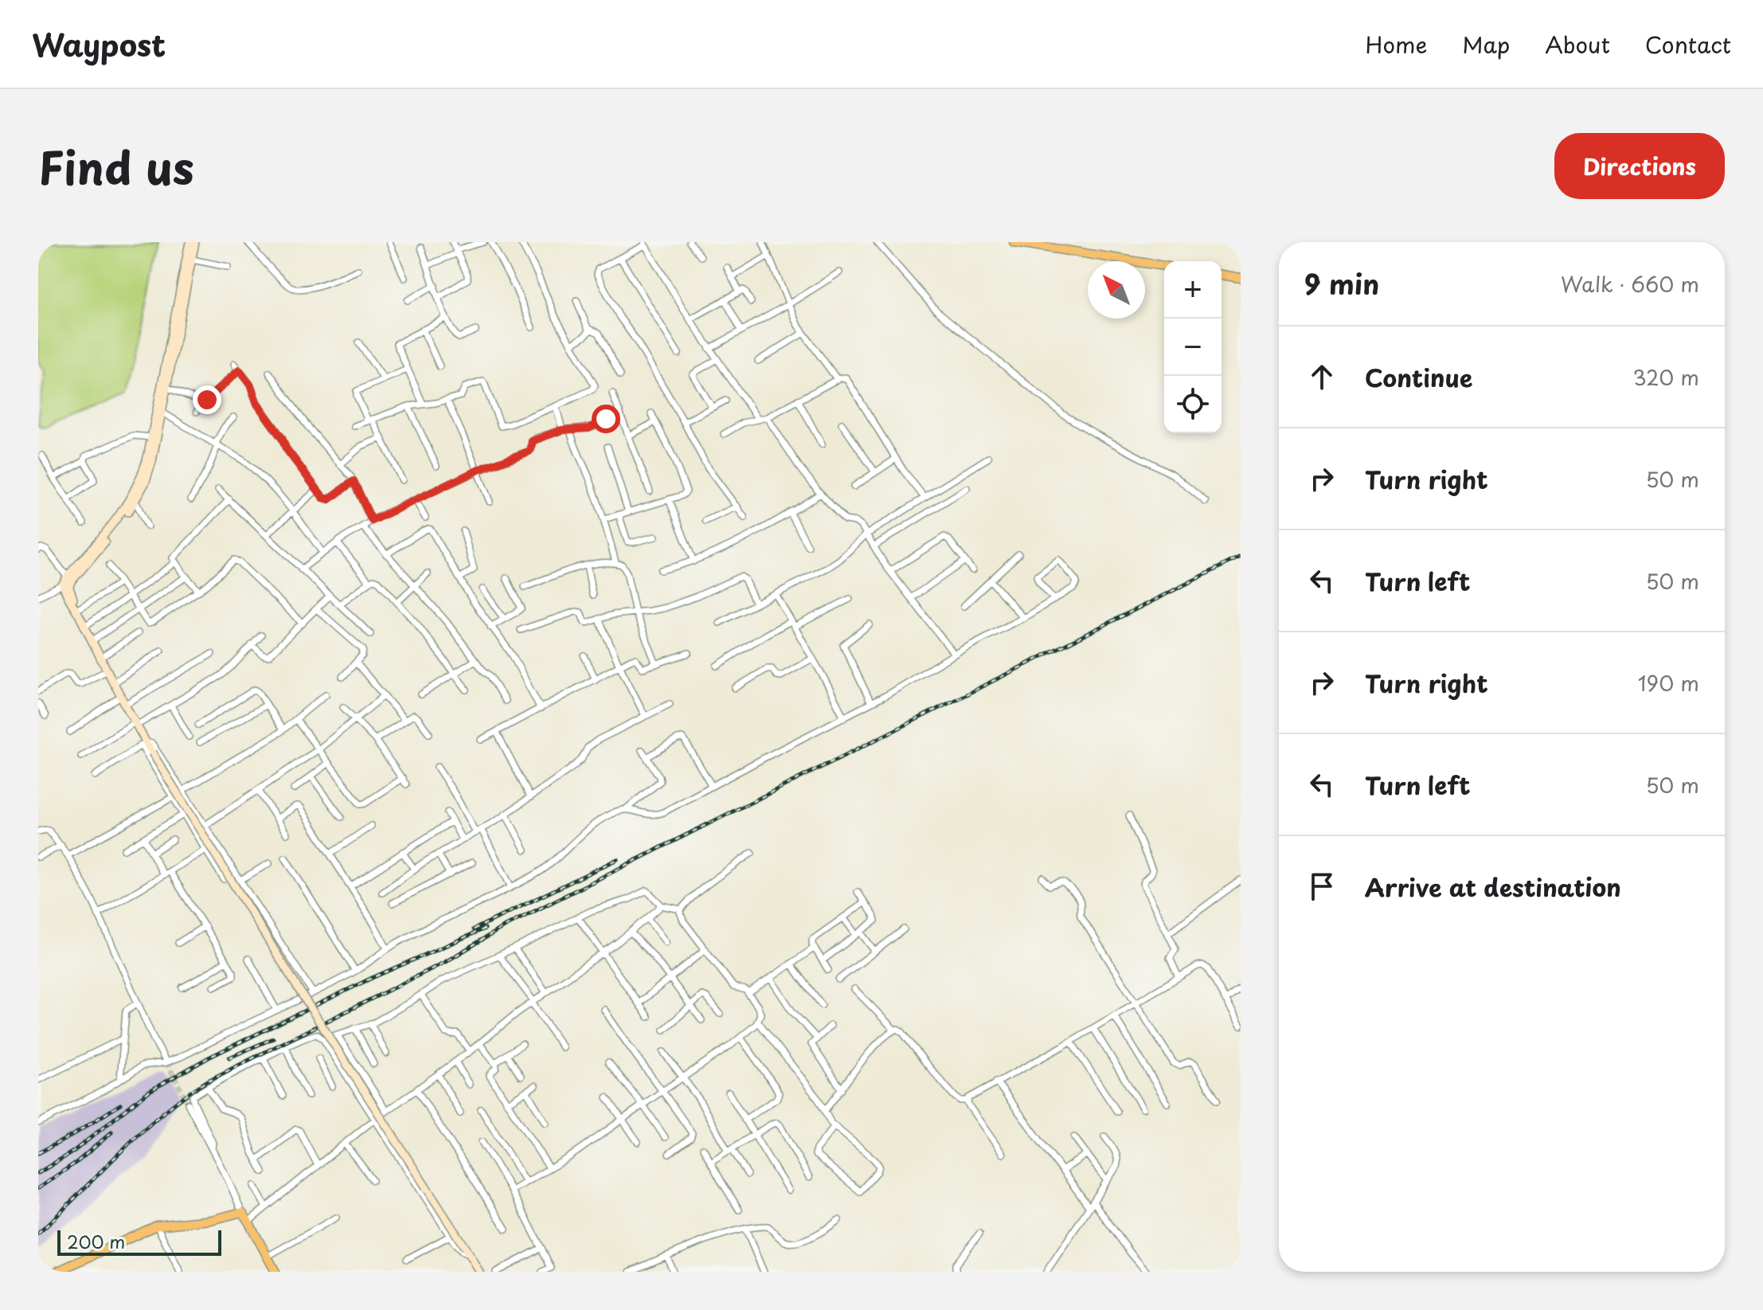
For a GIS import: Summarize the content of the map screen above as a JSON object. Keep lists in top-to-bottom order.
{
  "scale_bar": "200 m",
  "north": "top left",
  "page": {
    "header": "Waypost",
    "nav": [
      "Home",
      "Map",
      "About",
      "Contact"
    ],
    "title": "Find us",
    "buttons": "Directions",
    "heading": ["9 min", "Walk · 660 m"],
    "map_buttons": ["+", "−"],
    "list": [
      ["Continue", "320 m"],
      ["Turn right", "50 m"],
      ["Turn left", "50 m"],
      ["Turn right", "190 m"],
      ["Turn left", "50 m"],
      "Arrive at destination"
    ],
    "scale": "200 m"
  }
}
